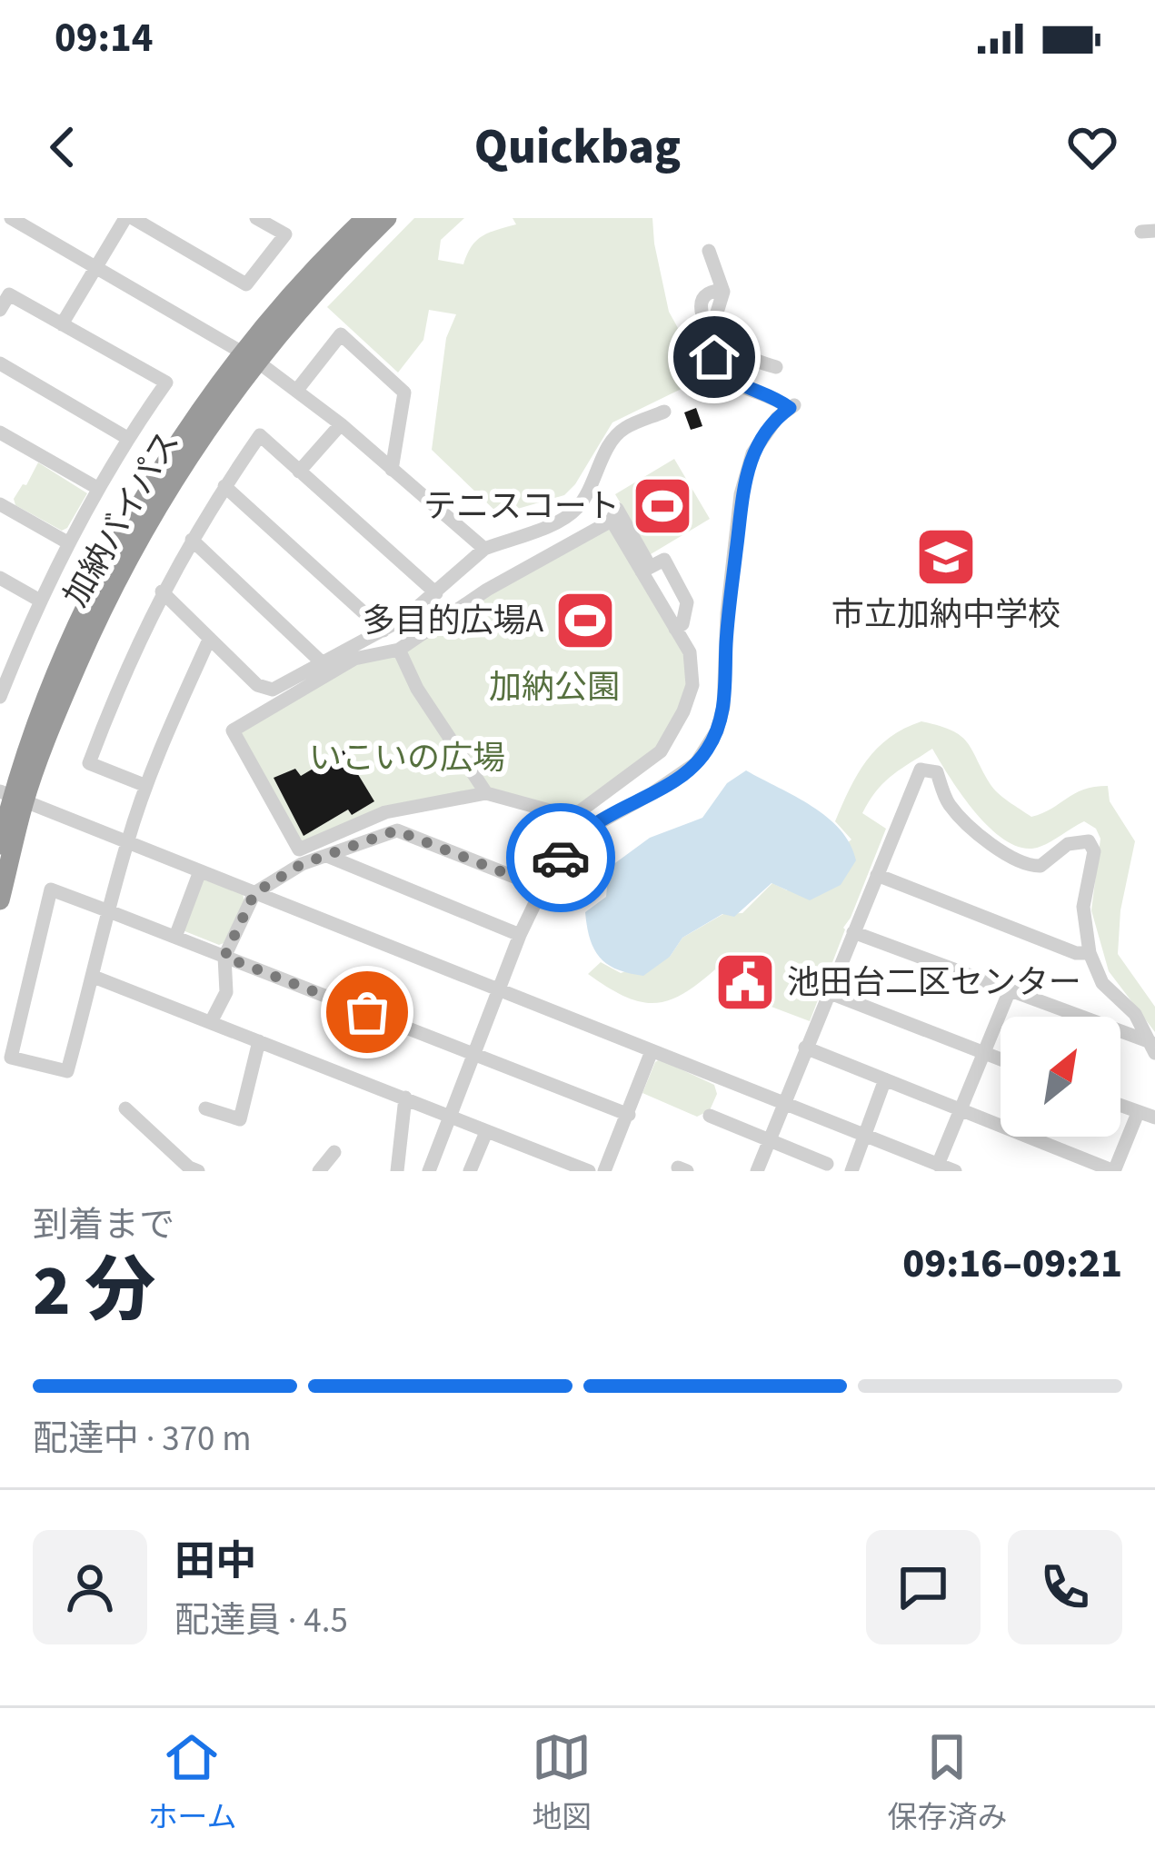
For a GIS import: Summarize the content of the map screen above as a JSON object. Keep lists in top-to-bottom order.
{
  "streets": {
    "highway": ["加納バイパス"]
  },
  "parks": ["加納公園", "いこいの広場"],
  "places": {
    "sports": ["テニスコート", "多目的広場A"],
    "school or university": ["市立加納中学校"],
    "public building": ["池田台二区センター"]
  },
  "north": "top right",
  "page": {
    "status": "09:14",
    "header": "Quickbag",
    "heading": ["2 分", "到着まで", "09:16–09:21"],
    "panel": ["田中", "配達員 · 4.5"],
    "bar": "配達中 · 370 m",
    "tabs": ["ホーム", "地図", "保存済み"]
  }
}
